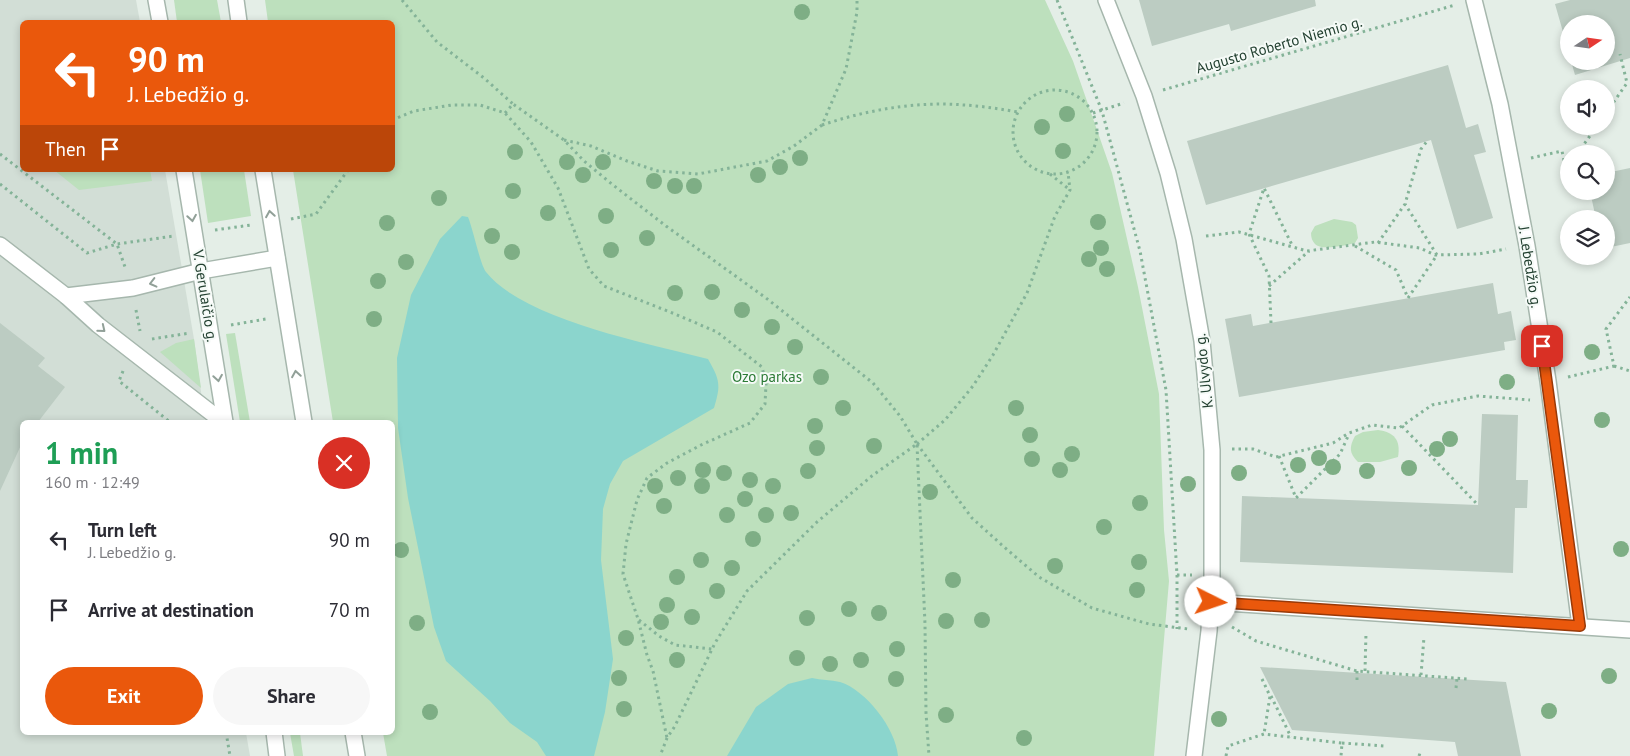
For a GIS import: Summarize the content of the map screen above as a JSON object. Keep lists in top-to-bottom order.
{
  "streets": {
    "street": ["J. Lebedžio g.", "V. Gerulaičio g.", "K. Ulvydo g."],
    "path": ["Augusto Roberto Niemio g."]
  },
  "crossings": [
    ["Augusto Roberto Niemio g.", "J. Lebedžio g."],
    ["Augusto Roberto Niemio g.", "K. Ulvydo g."]
  ],
  "parks": ["Ozo parkas"],
  "north": "right",
  "page": {
    "turn": ["90 m", "J. Lebedžio g."],
    "then": "Then",
    "heading": ["1 min", "160 m · 12:49"],
    "list": [
      {
        "name": "Turn left",
        "note": "J. Lebedžio g.",
        "value": "90 m"
      },
      {
        "name": "Arrive at destination",
        "value": "70 m"
      }
    ],
    "buttons": ["Exit", "Share"]
  }
}
